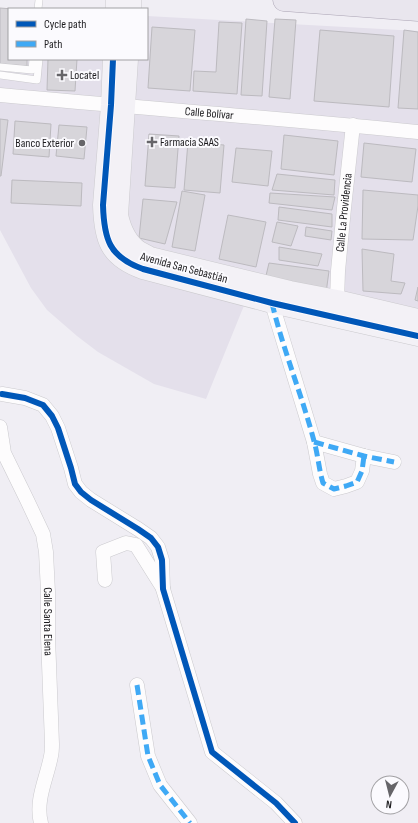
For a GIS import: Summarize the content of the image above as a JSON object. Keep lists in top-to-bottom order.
{
  "streets": {
    "street": [
      "Calle Bolívar",
      "Calle La Providencia",
      "Avenida San Sebastián",
      "Calle Santa Elena"
    ]
  },
  "crossings": [
    ["Calle Bolívar", "Calle La Providencia"],
    ["Calle Bolívar", "Avenida San Sebastián"],
    ["Calle La Providencia", "Avenida San Sebastián"]
  ],
  "places": {
    "health": ["Locatel", "Farmacia SAAS"],
    "other": ["Banco Exterior"]
  },
  "legend": ["Cycle path", "Path"],
  "north": "bottom"
}
